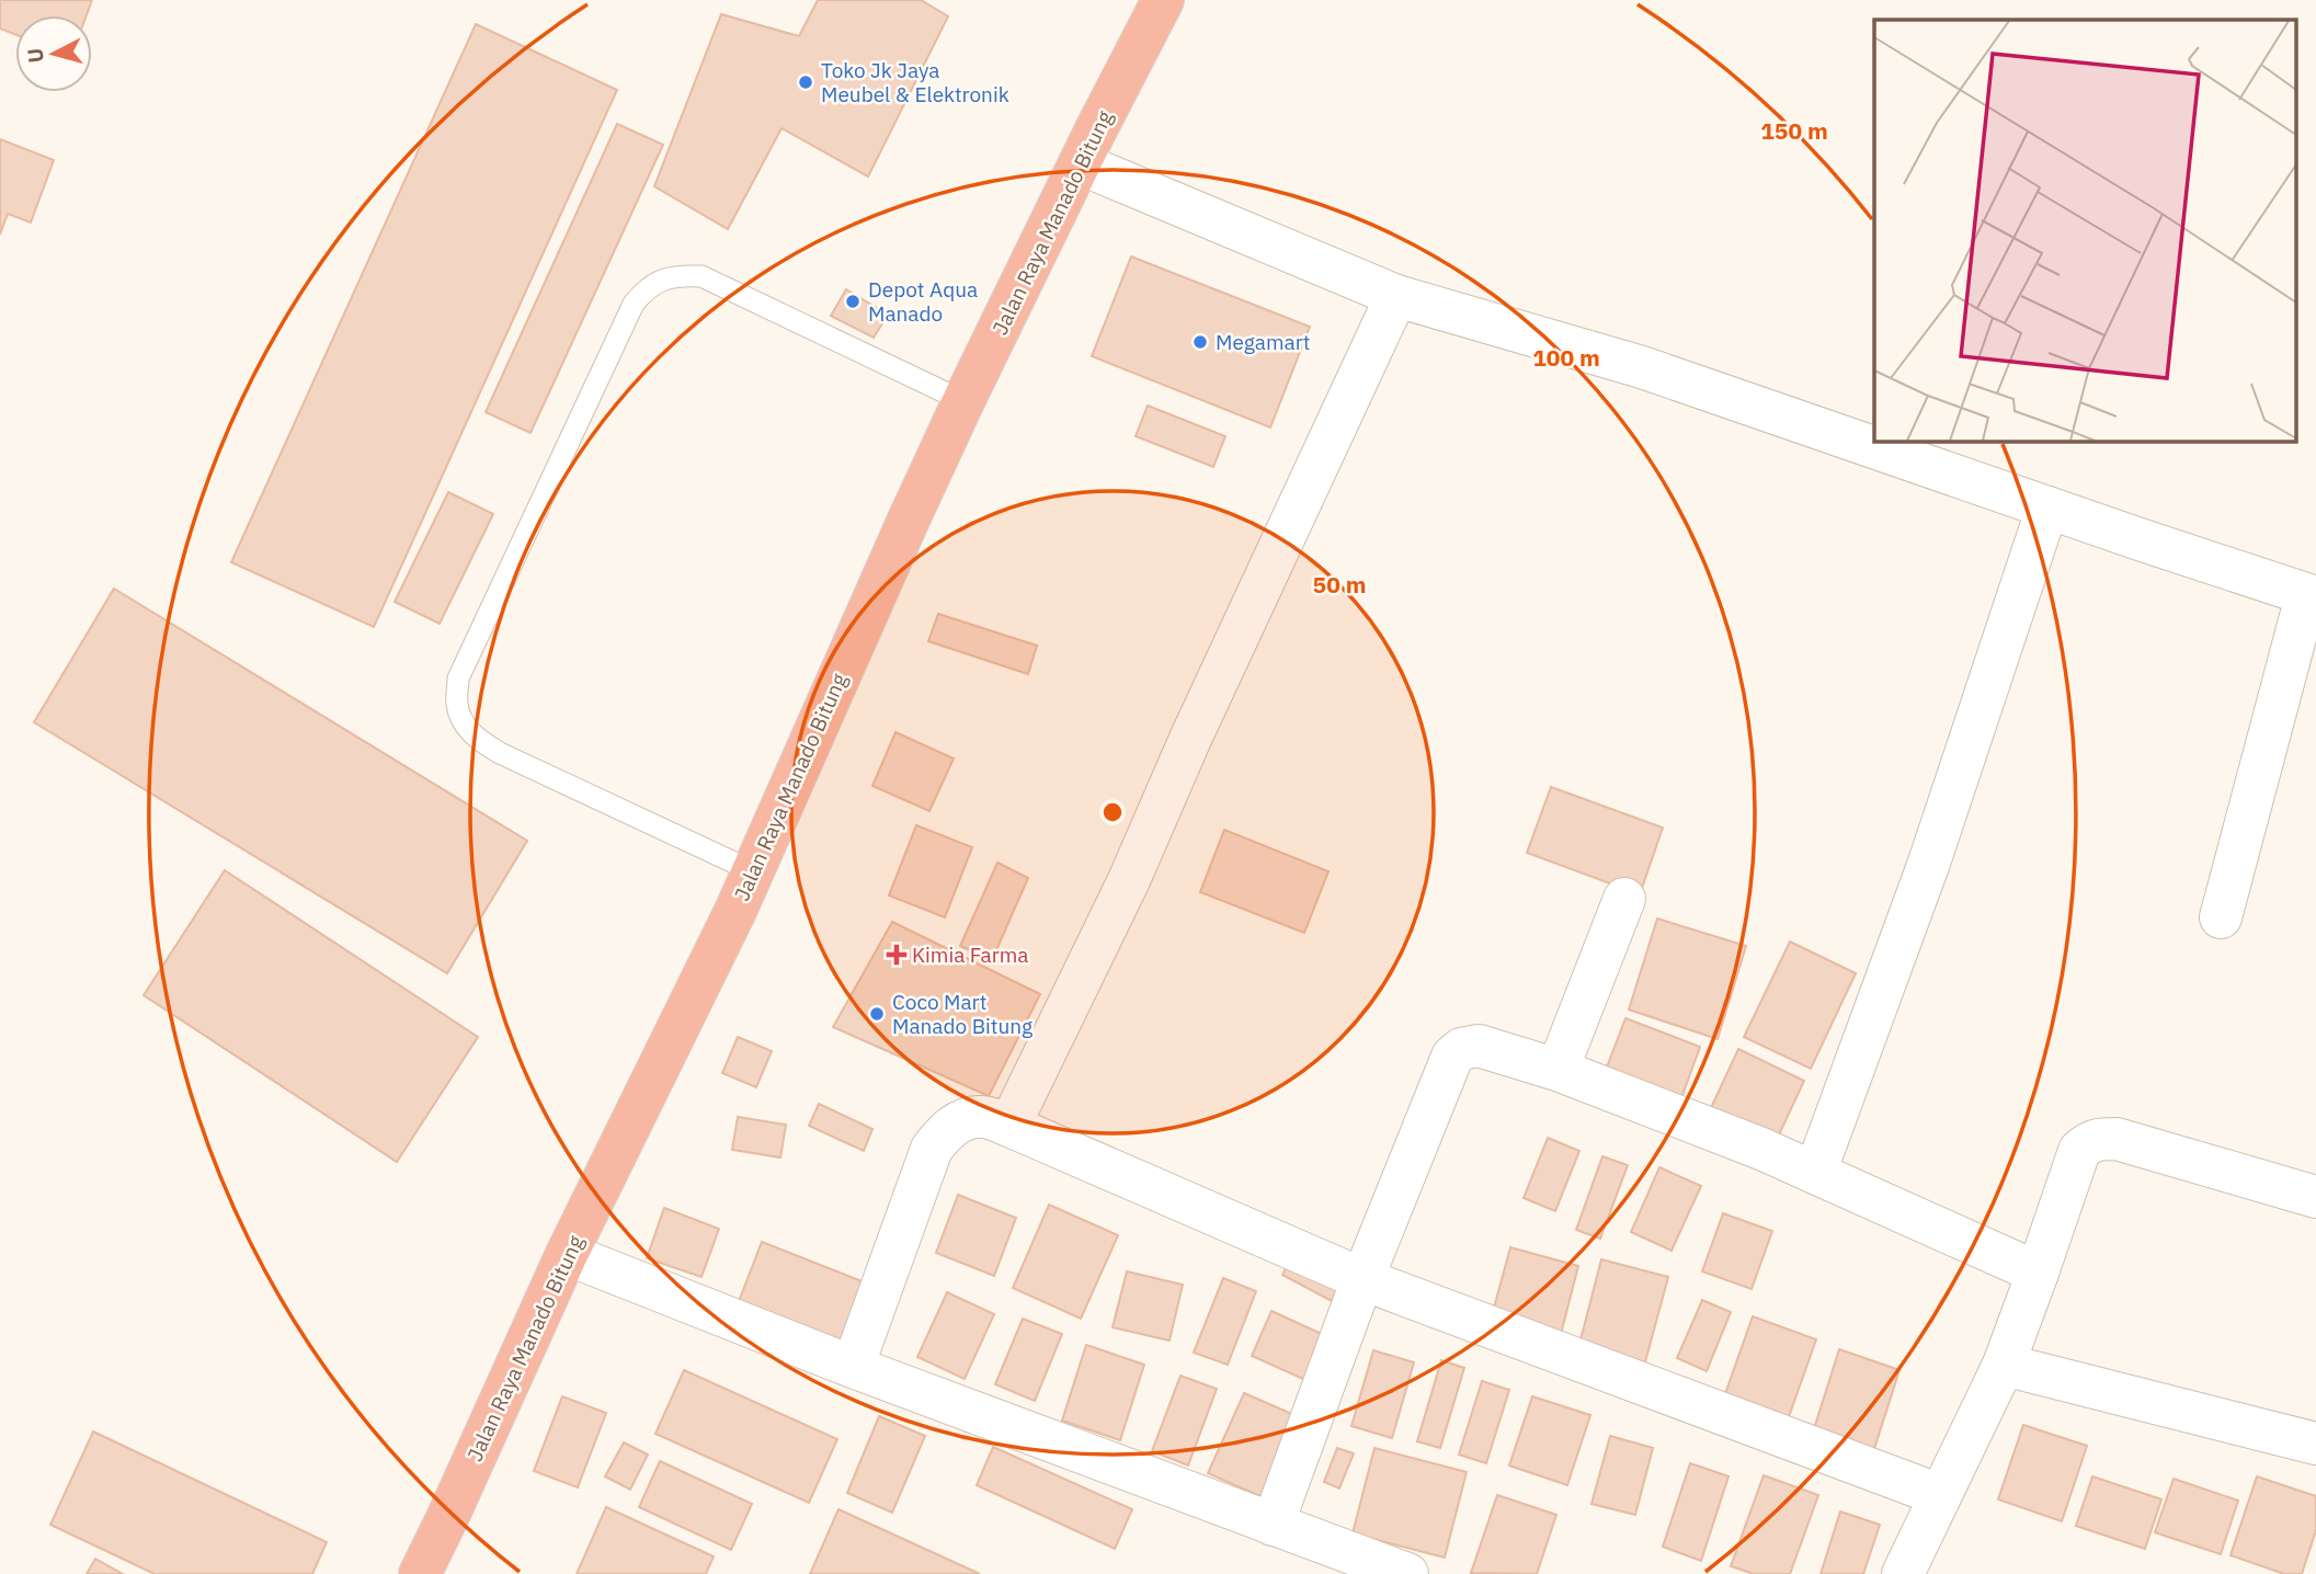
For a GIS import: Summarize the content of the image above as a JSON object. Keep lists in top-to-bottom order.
{
  "streets": {
    "highway": ["Jalan Raya Manado Bitung"]
  },
  "places": {
    "other": [
      "Toko Jk Jaya Meubel & Elektronik",
      "Depot Aqua Manado",
      "Megamart",
      "Coco Mart Manado Bitung"
    ],
    "health": ["Kimia Farma"]
  },
  "north": "left",
  "rings": ["150 m", "100 m", "50 m"]
}
